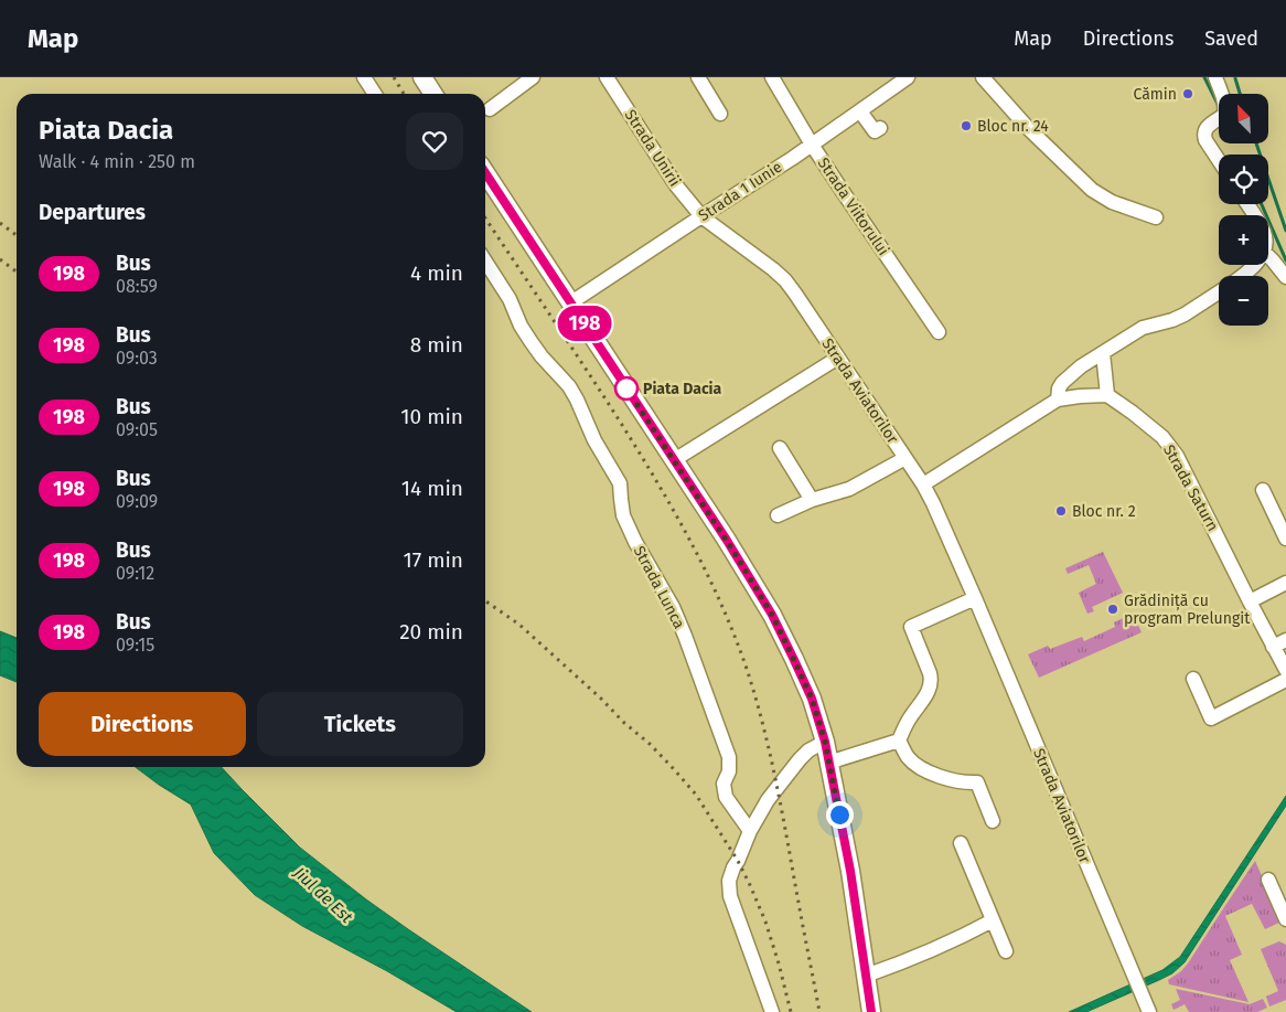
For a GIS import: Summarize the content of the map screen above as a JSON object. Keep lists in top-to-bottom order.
{
  "streets": {
    "street": [
      "Strada Unirii",
      "Strada 1 Iunie",
      "Strada Viitorului",
      "Strada Aviatorilor",
      "Strada Saturn",
      "Strada Lunca"
    ]
  },
  "crossings": [
    ["Strada Unirii", "Strada 1 Iunie"],
    ["Strada Unirii", "Strada Aviatorilor"],
    ["Strada 1 Iunie", "Strada Viitorului"],
    ["Strada 1 Iunie", "Strada Aviatorilor"]
  ],
  "water": ["Jiul de Est"],
  "places": [
    "Cămin",
    "Bloc nr. 24",
    "Piata Dacia",
    "Bloc nr. 2",
    "Grădiniță cu program Prelungit"
  ],
  "lines": ["bus line 198"],
  "north": "top left",
  "page": {
    "header": "Map",
    "nav": ["Map", "Directions", "Saved"],
    "on_map": "198",
    "map_buttons": ["+", "−"],
    "heading": [
      ["Piata Dacia", "Walk · 4 min · 250 m"],
      "Departures"
    ],
    "list": [
      {
        "mark": "198",
        "name": "Bus",
        "note": "08:59",
        "value": "4 min"
      },
      {
        "mark": "198",
        "name": "Bus",
        "note": "09:03",
        "value": "8 min"
      },
      {
        "mark": "198",
        "name": "Bus",
        "note": "09:05",
        "value": "10 min"
      },
      {
        "mark": "198",
        "name": "Bus",
        "note": "09:09",
        "value": "14 min"
      },
      {
        "mark": "198",
        "name": "Bus",
        "note": "09:12",
        "value": "17 min"
      },
      {
        "mark": "198",
        "name": "Bus",
        "note": "09:15",
        "value": "20 min"
      }
    ],
    "buttons": ["Directions", "Tickets"]
  }
}
